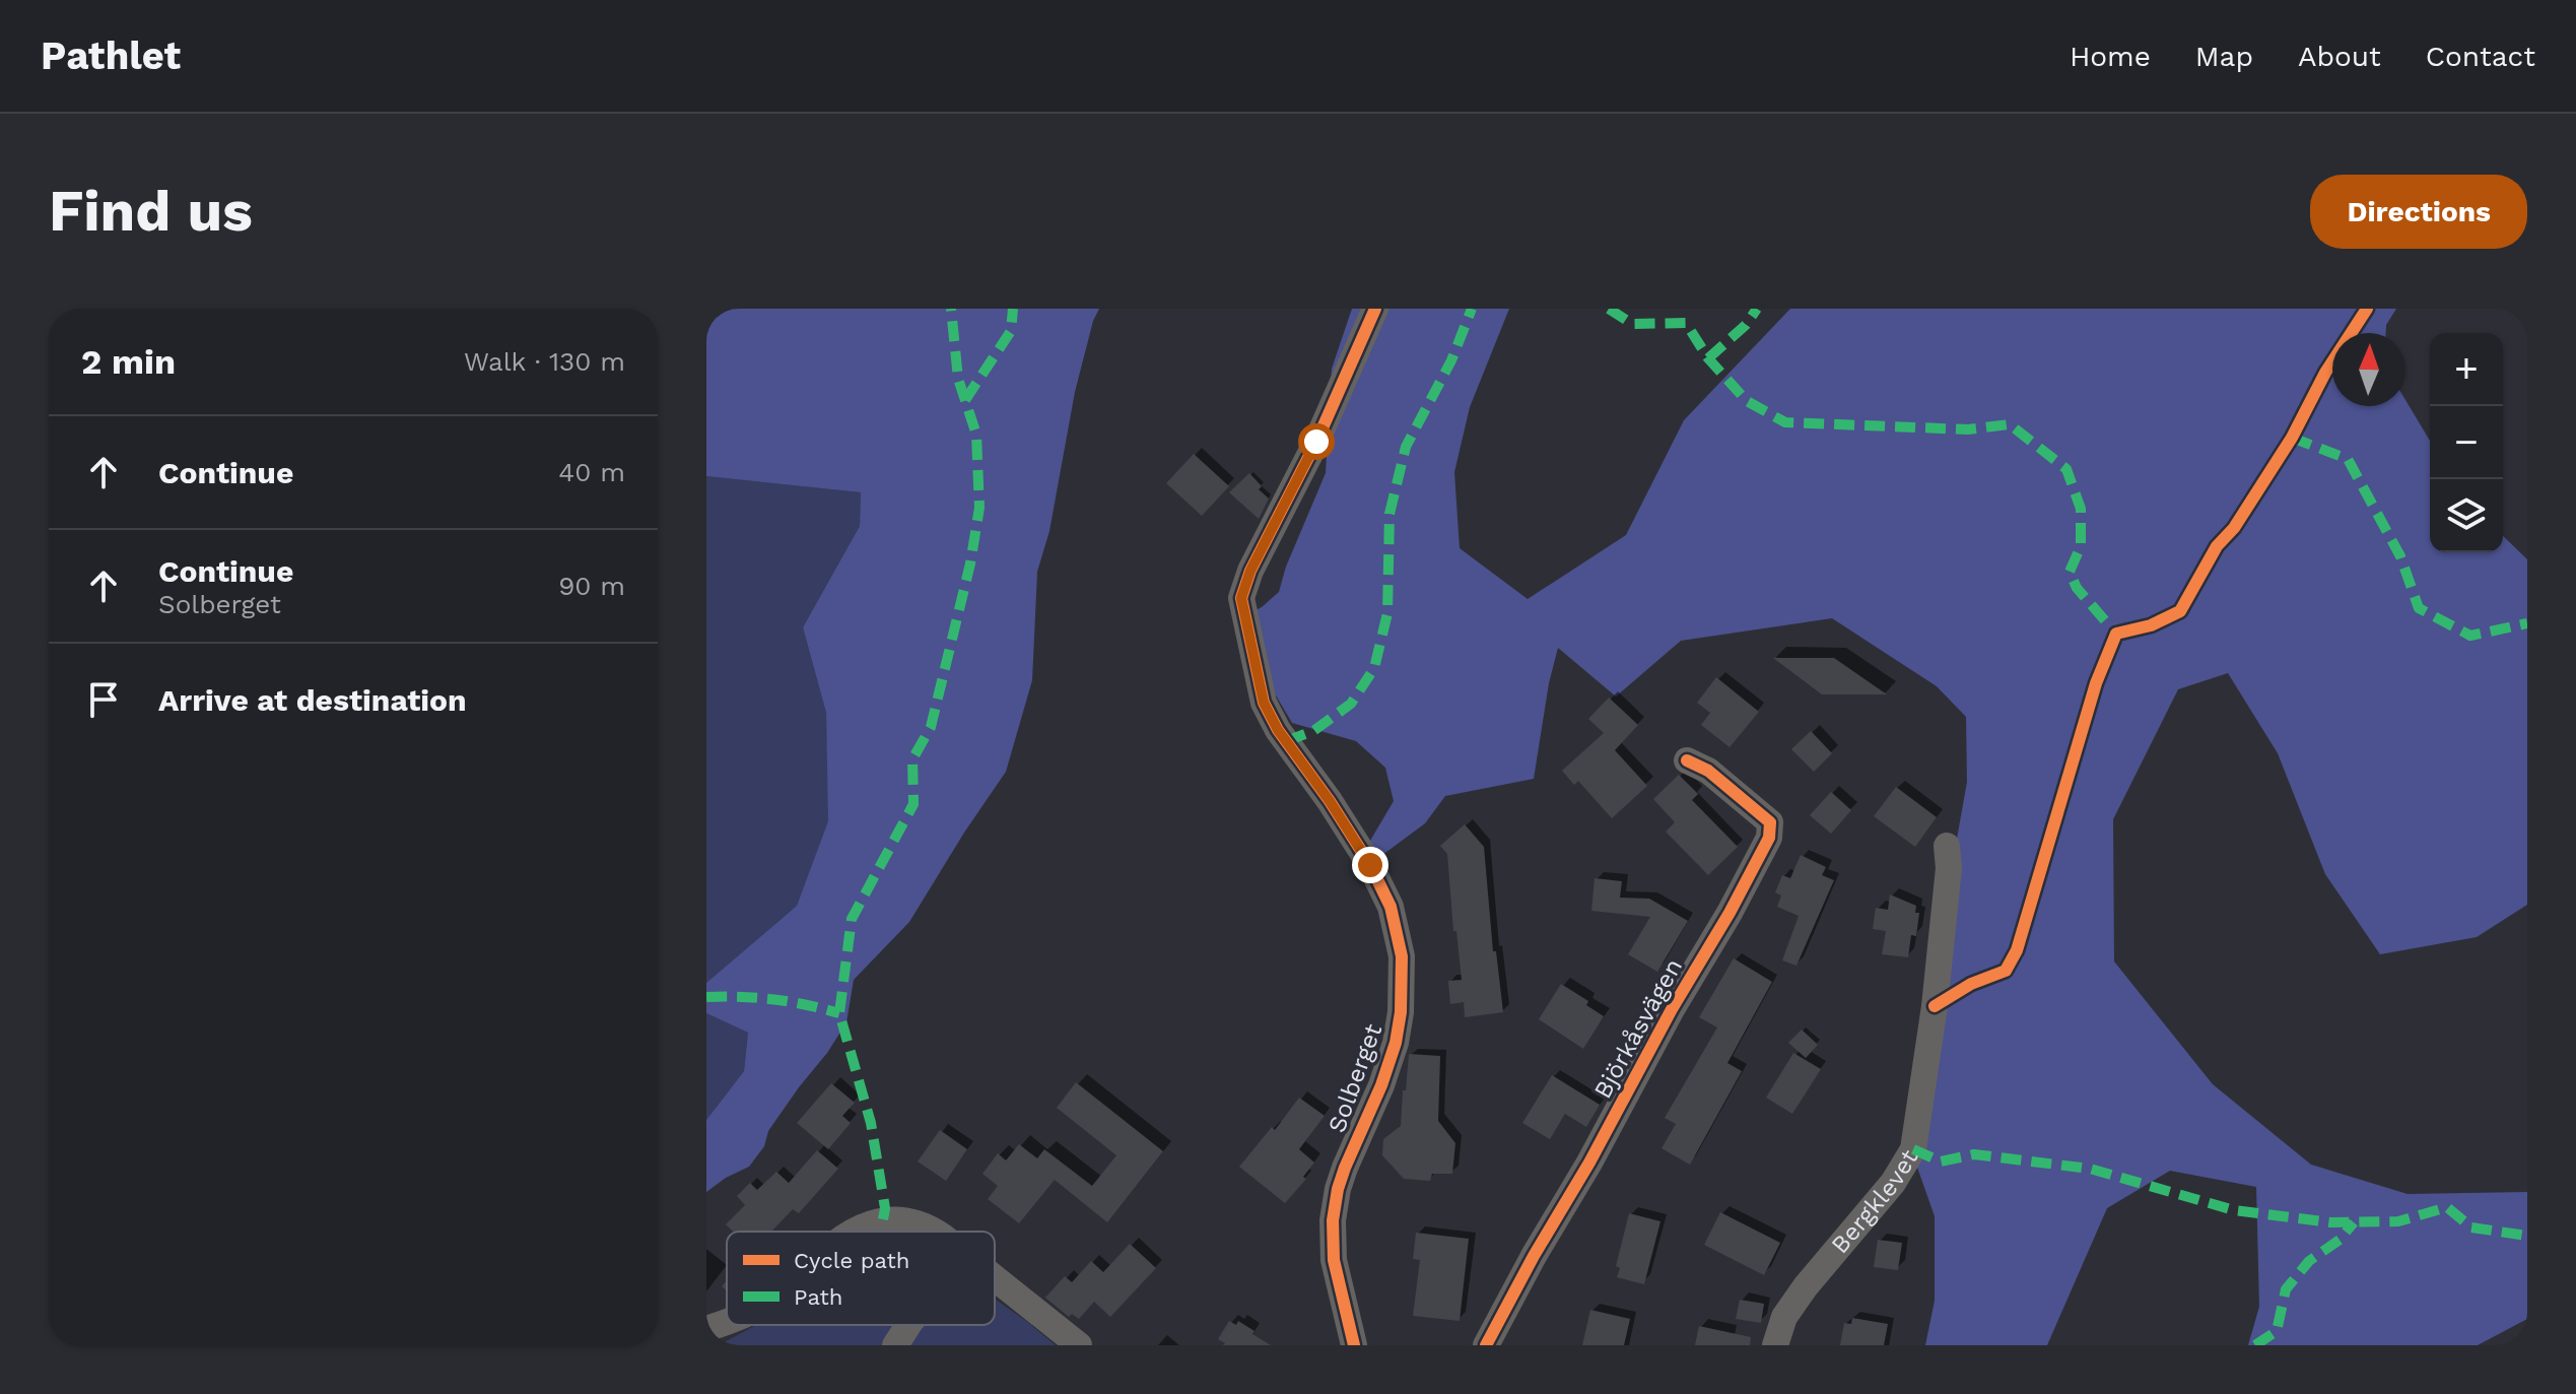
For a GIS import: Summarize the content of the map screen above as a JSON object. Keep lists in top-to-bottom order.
{
  "streets": {
    "street": ["Björkåsvägen", "Solberget", "Bergklevet"]
  },
  "legend": ["Cycle path", "Path"],
  "north": "top",
  "page": {
    "header": "Pathlet",
    "nav": [
      "Home",
      "Map",
      "About",
      "Contact"
    ],
    "buttons": "Directions",
    "title": "Find us",
    "heading": ["2 min", "Walk · 130 m"],
    "map_buttons": ["+", "−"],
    "list": [
      ["Continue", "40 m"],
      ["Continue", "Solberget", "90 m"],
      "Arrive at destination"
    ]
  }
}
